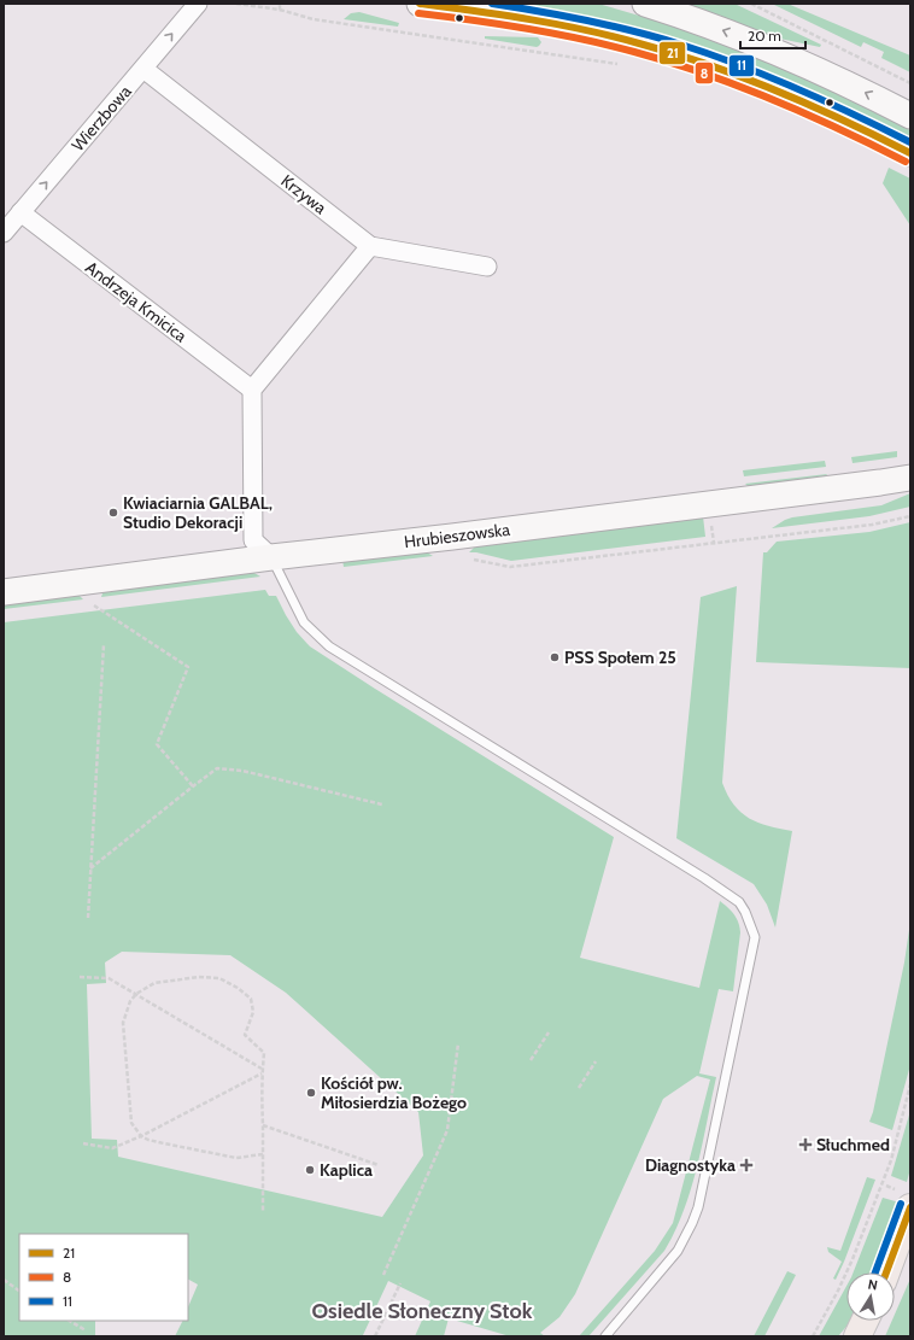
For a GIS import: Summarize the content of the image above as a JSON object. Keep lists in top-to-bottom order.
{
  "streets": {
    "street": [
      "Wierzbowa",
      "Krzywa",
      "Andrzeja Kmicica",
      "Hrubieszowska"
    ]
  },
  "crossings": [
    ["Wierzbowa", "Krzywa"],
    ["Wierzbowa", "Andrzeja Kmicica"]
  ],
  "one_way": ["Wierzbowa"],
  "districts": ["Osiedle Słoneczny Stok"],
  "places": {
    "other": [
      "Kwiaciarnia GALBAL, Studio Dekoracji",
      "PSS Społem 25",
      "Kościół pw. Miłosierdzia Bożego",
      "Kaplica"
    ],
    "health": ["Słuchmed", "Diagnostyka"]
  },
  "lines": ["transit line 21", "transit line 11", "transit line 8"],
  "legend": ["21", "8", "11"],
  "scale_bar": "20 m",
  "north": "top"
}
